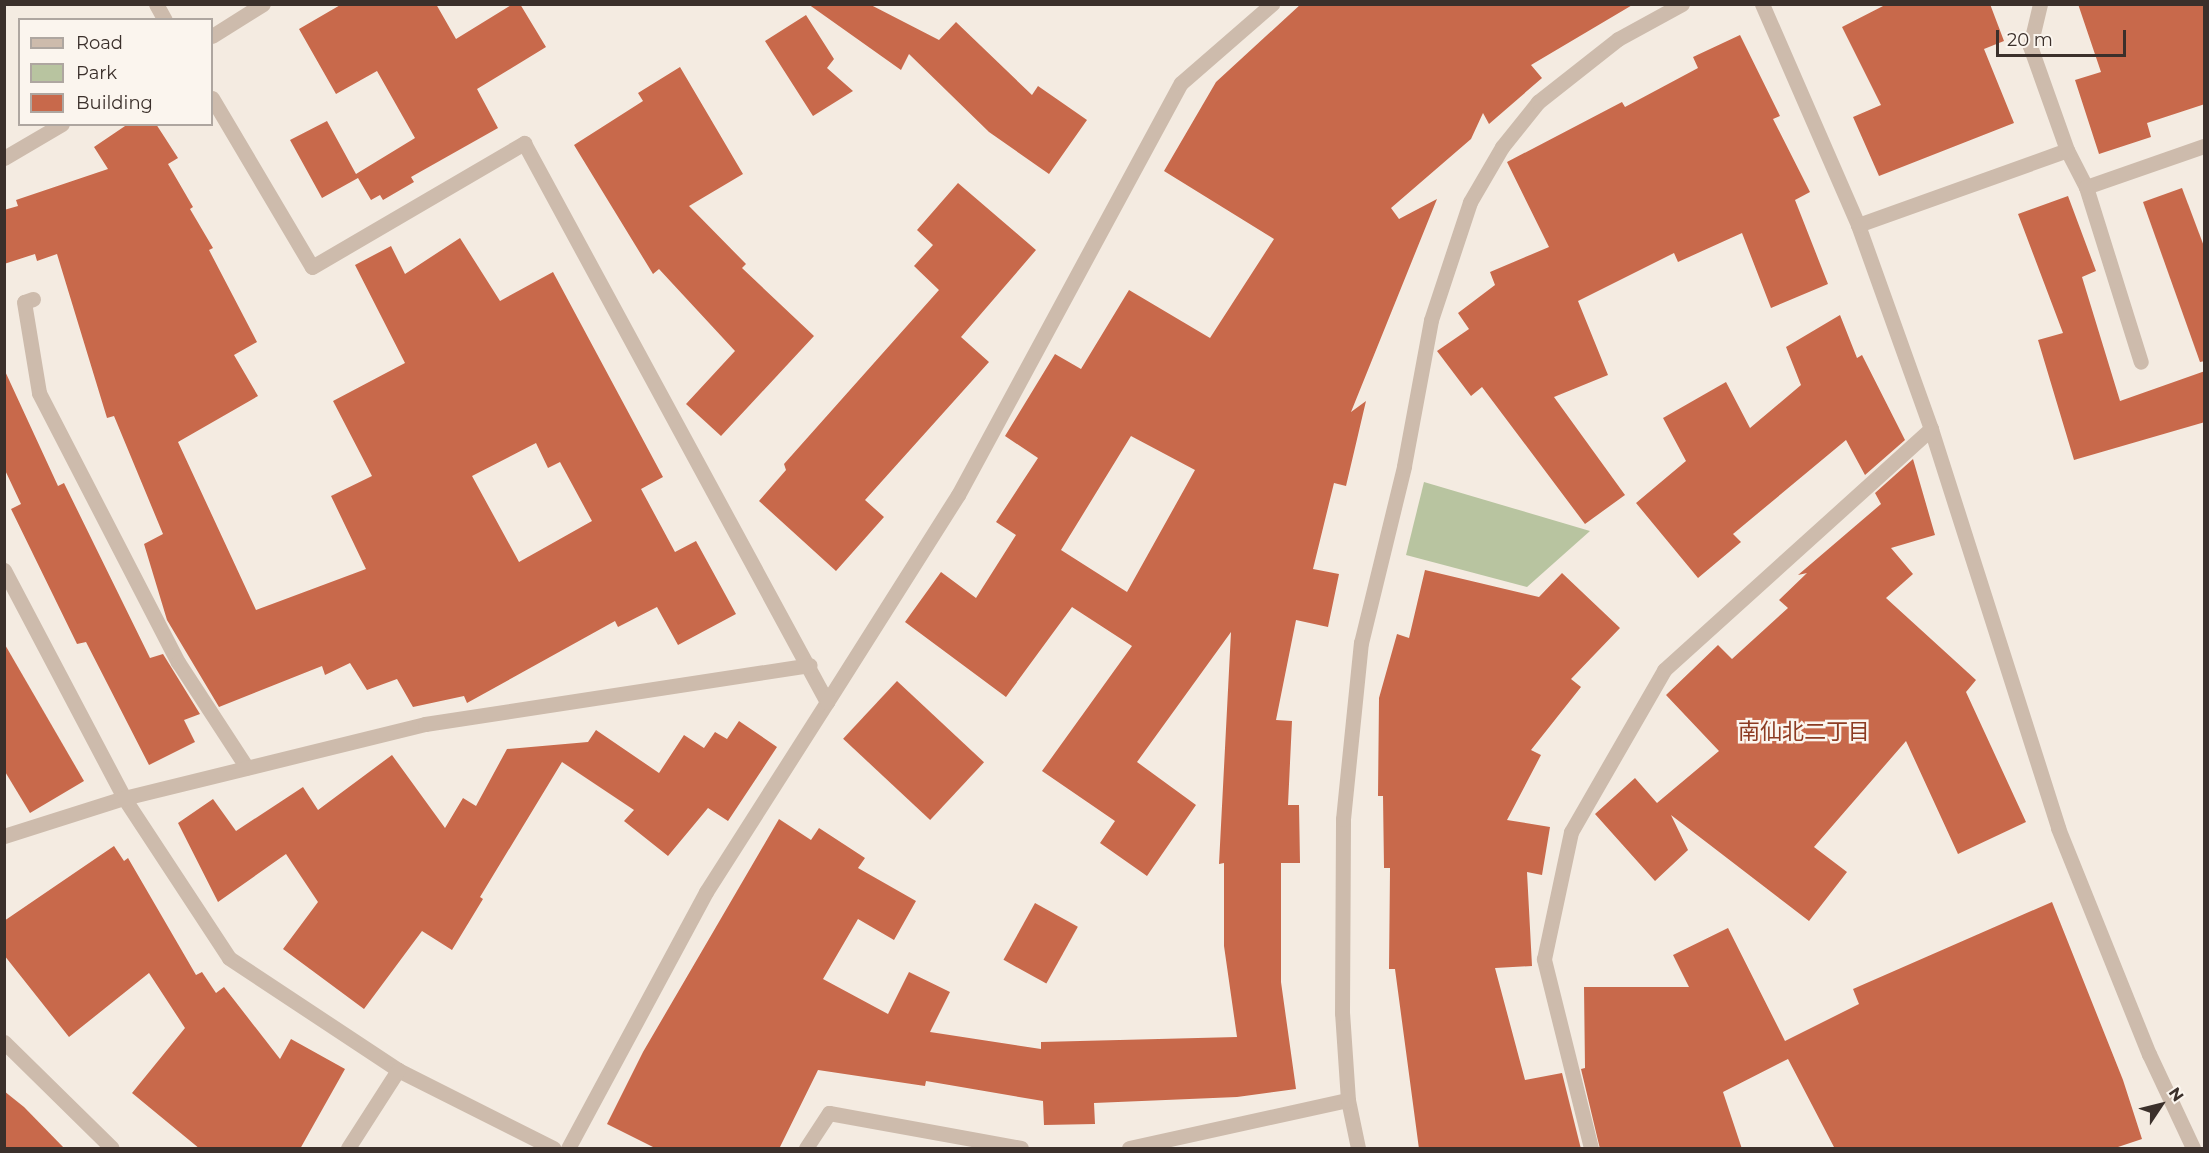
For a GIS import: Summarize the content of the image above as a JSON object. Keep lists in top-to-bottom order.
{
  "districts": ["南仙北二丁目"],
  "legend": ["Road", "Park", "Building"],
  "scale_bar": "20 m",
  "north": "top right"
}
